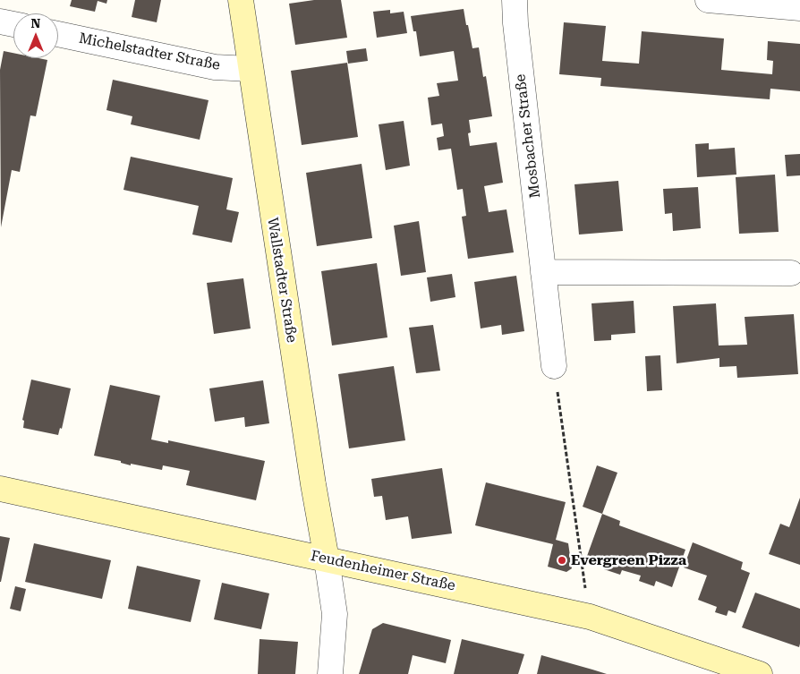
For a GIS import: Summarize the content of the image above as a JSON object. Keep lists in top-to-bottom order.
{
  "streets": {
    "main road": ["Wallstadter Straße", "Feudenheimer Straße"],
    "street": ["Michelstadter Straße", "Mosbacher Straße"]
  },
  "crossings": [
    ["Michelstadter Straße", "Wallstadter Straße"],
    ["Wallstadter Straße", "Feudenheimer Straße"]
  ],
  "places": ["Evergreen Pizza"],
  "north": "top"
}
